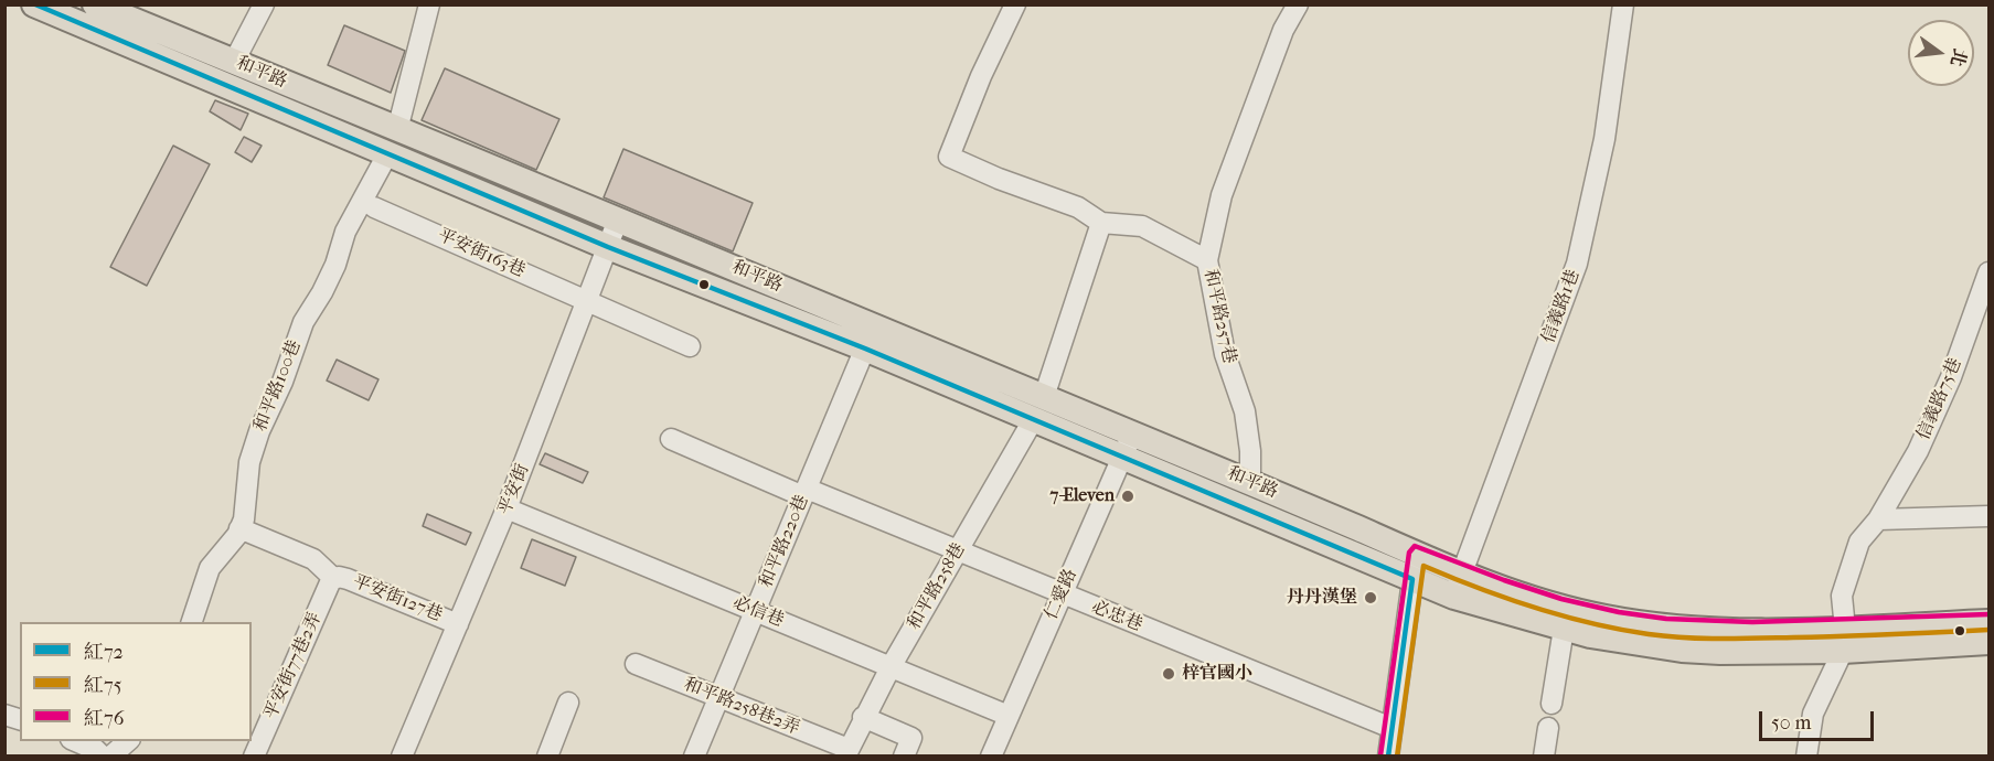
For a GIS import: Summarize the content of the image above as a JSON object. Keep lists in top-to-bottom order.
{
  "streets": {
    "main road": ["和平路"],
    "street": [
      "平安街163巷",
      "信義路1巷",
      "和平路257巷",
      "和平路100巷",
      "信義路75巷",
      "平安街",
      "和平路220巷",
      "和平路258巷",
      "仁愛路",
      "平安街127巷",
      "必信巷",
      "必忠巷",
      "平安街77巷2弄",
      "和平路258巷2弄"
    ]
  },
  "crossings": [
    ["和平路", "信義路1巷"],
    ["和平路", "和平路257巷"],
    ["和平路", "和平路100巷"],
    ["和平路", "平安街"],
    ["和平路", "和平路220巷"],
    ["和平路", "和平路258巷"],
    ["和平路", "仁愛路"],
    ["平安街163巷", "平安街"],
    ["平安街", "平安街127巷"],
    ["平安街", "必信巷"],
    ["和平路220巷", "必信巷"],
    ["和平路220巷", "必忠巷"],
    ["和平路220巷", "和平路258巷2弄"],
    ["和平路258巷", "必信巷"],
    ["和平路258巷", "必忠巷"],
    ["和平路258巷", "和平路258巷2弄"],
    ["仁愛路", "必信巷"],
    ["仁愛路", "必忠巷"],
    ["平安街127巷", "平安街77巷2弄"]
  ],
  "places": ["7-Eleven", "丹丹漢堡", "梓官國小"],
  "lines": ["transit line 紅72", "transit line 紅76", "transit line 紅75"],
  "legend": ["紅72", "紅75", "紅76"],
  "scale_bar": "50 m",
  "north": "right"
}
